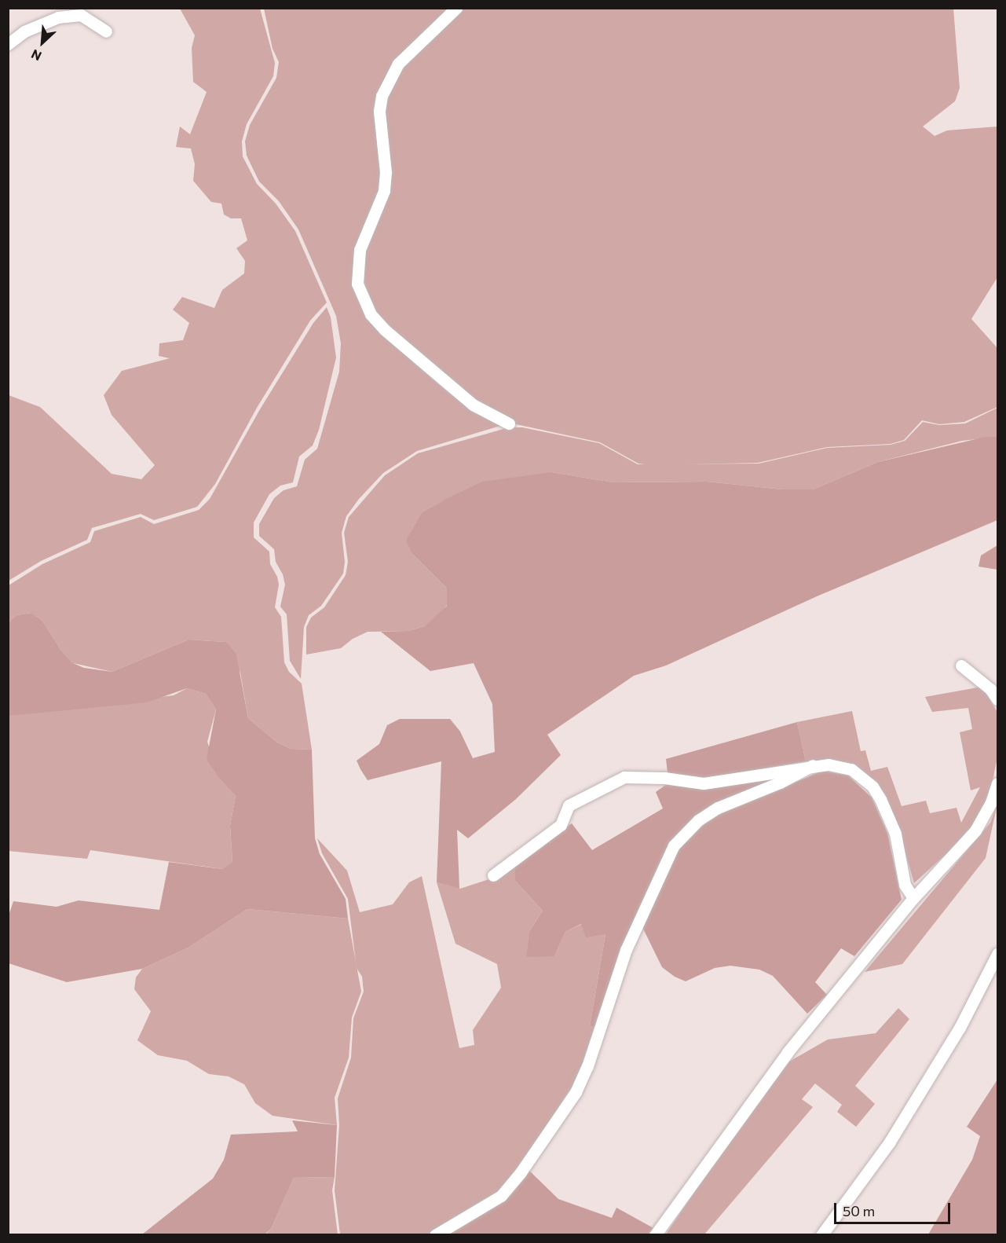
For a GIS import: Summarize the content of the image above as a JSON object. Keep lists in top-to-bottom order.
{
  "scale_bar": "50 m",
  "north": "bottom left"
}
